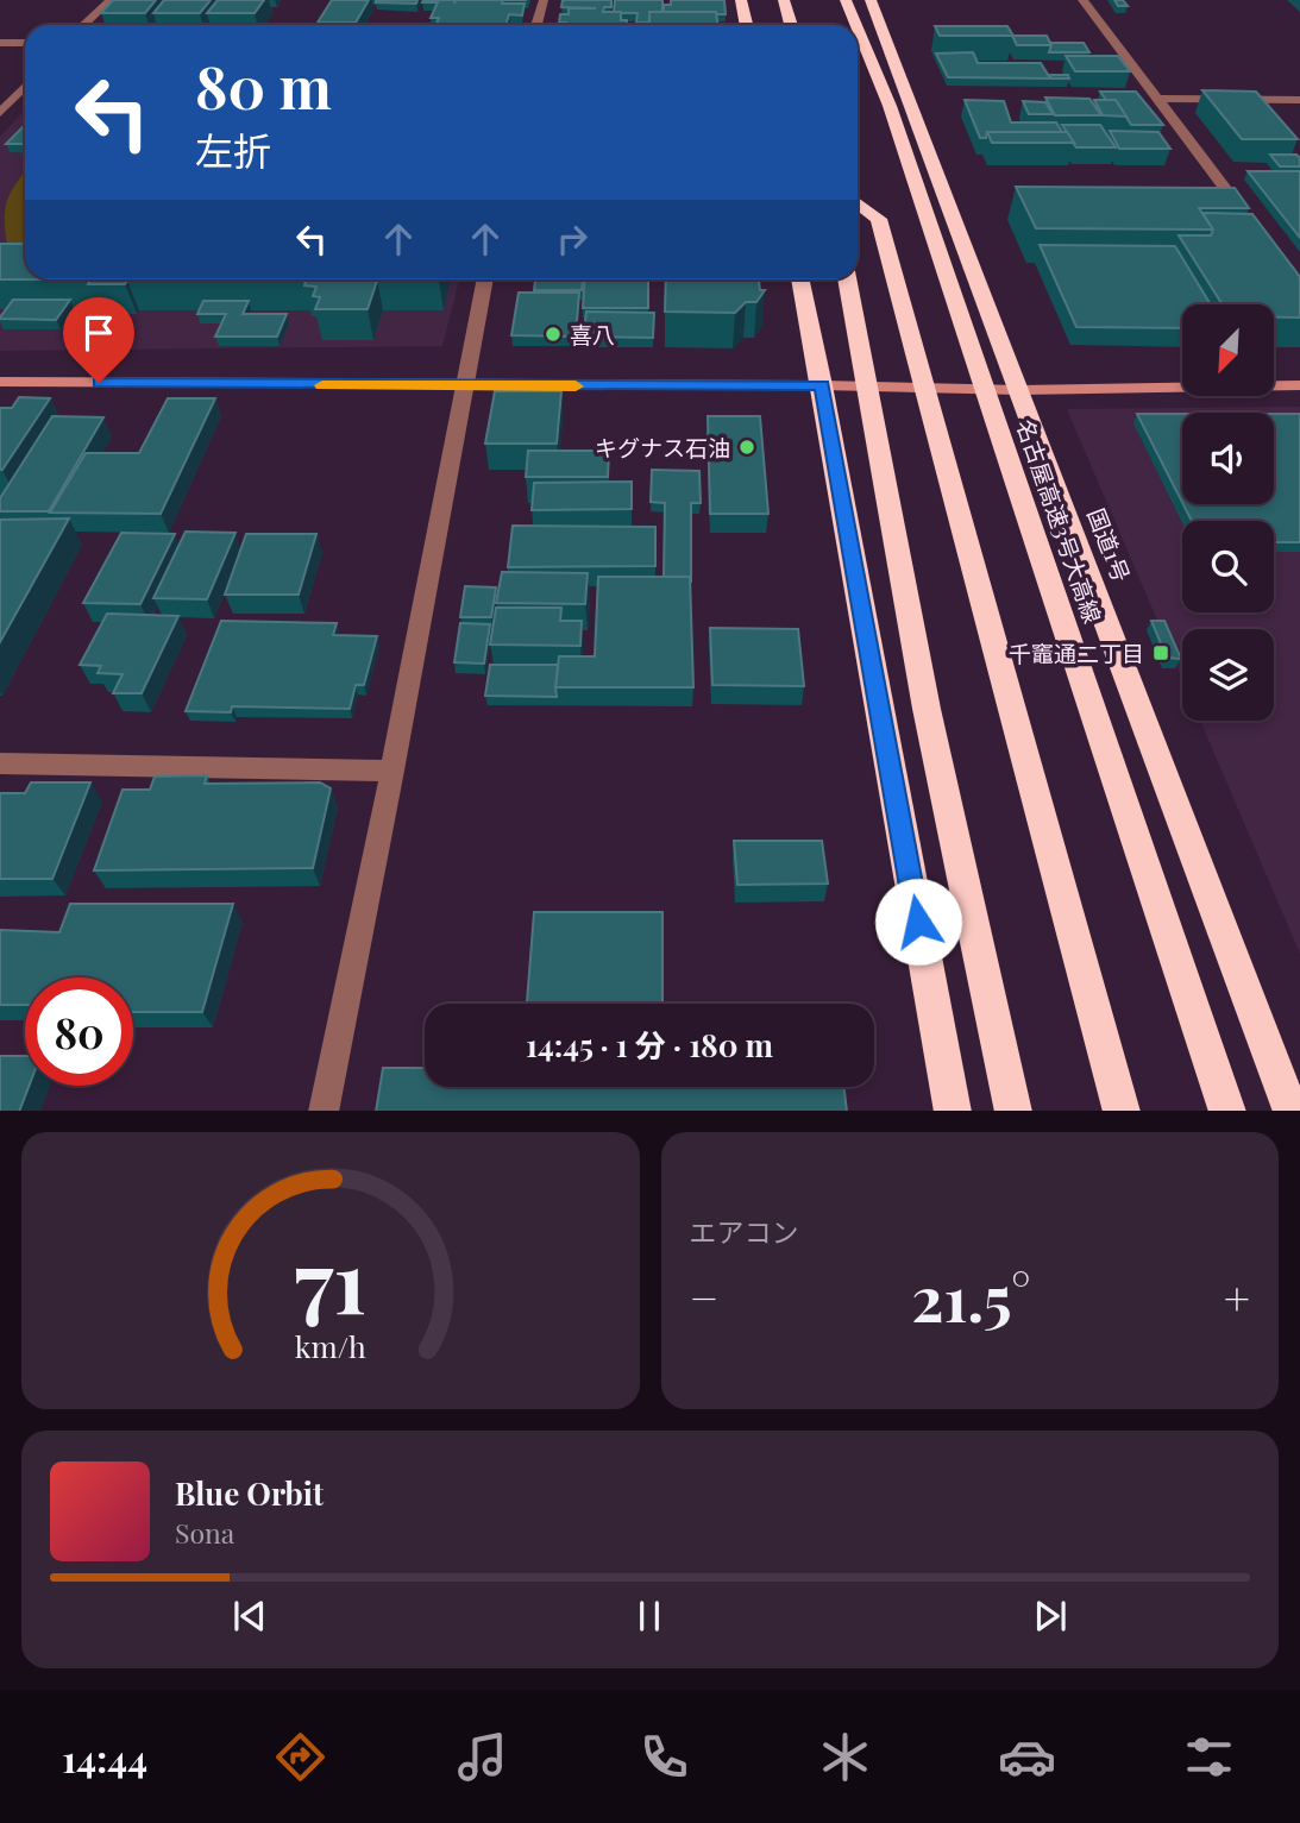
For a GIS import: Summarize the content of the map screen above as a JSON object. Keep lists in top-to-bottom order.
{
  "streets": {
    "highway": ["名古屋高速3号大高線", "国道1号"]
  },
  "places": {
    "other": ["喜八", "キグナス石油"],
    "transit": ["千竈通二丁目"]
  },
  "north": "bottom left",
  "page": {
    "turn": ["80 m", "左折"],
    "limit": "80",
    "trip": "14:45 · 1 分 · 180 m",
    "tile": "エアコン",
    "heat": ["−", "21.5°", "+"],
    "song": ["Blue Orbit", "Sona"],
    "tabs": "14:44",
    "gauge": ["71", "km/h"]
  }
}
